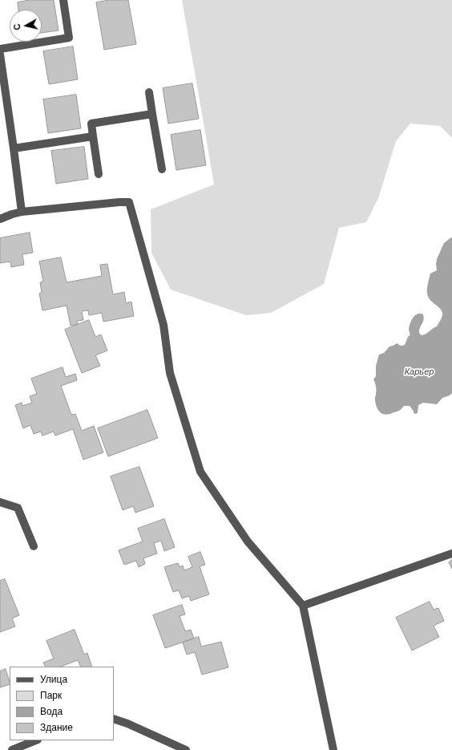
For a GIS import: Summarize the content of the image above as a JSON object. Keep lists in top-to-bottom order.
{
  "water": ["Карьер"],
  "legend": [
    "Улица",
    "Парк",
    "Вода",
    "Здание"
  ],
  "north": "left"
}
